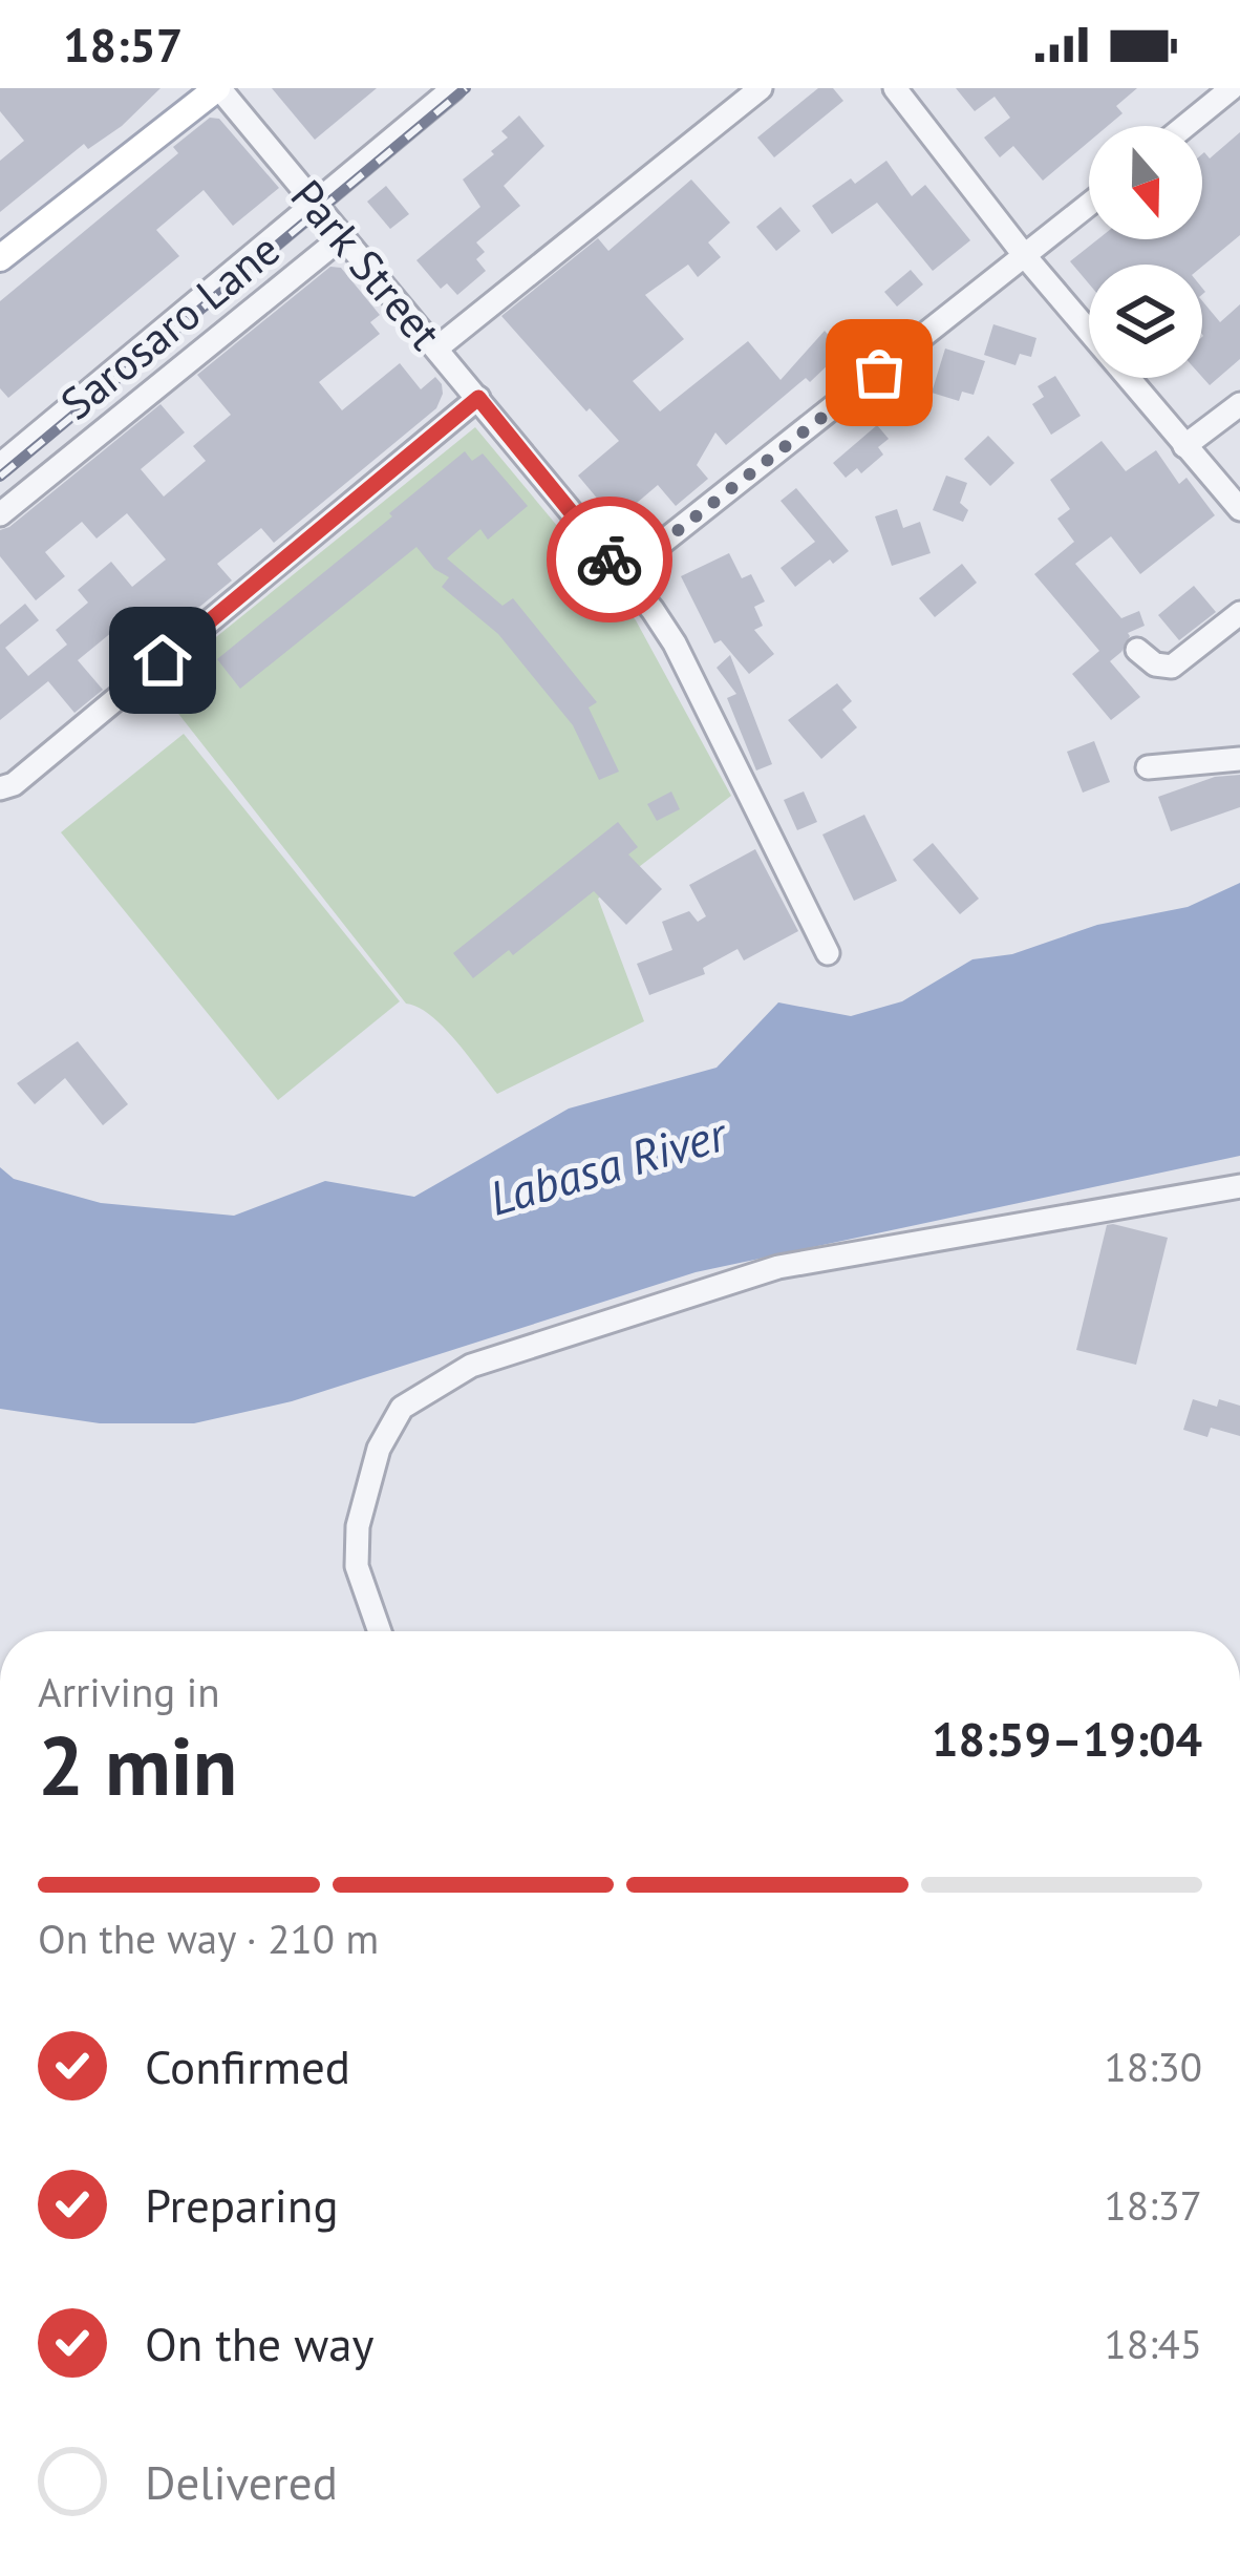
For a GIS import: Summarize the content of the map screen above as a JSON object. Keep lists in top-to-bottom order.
{
  "streets": {
    "street": ["Park Street", "Sarosaro Lane"]
  },
  "crossings": [
    ["Park Street", "Sarosaro Lane"]
  ],
  "water": ["Labasa River"],
  "north": "bottom",
  "page": {
    "status": "18:57",
    "heading": ["2 min", "Arriving in", "18:59–19:04"],
    "bar": "On the way · 210 m",
    "list": [
      ["Confirmed", "18:30"],
      ["Preparing", "18:37"],
      ["On the way", "18:45"],
      "Delivered"
    ]
  }
}
